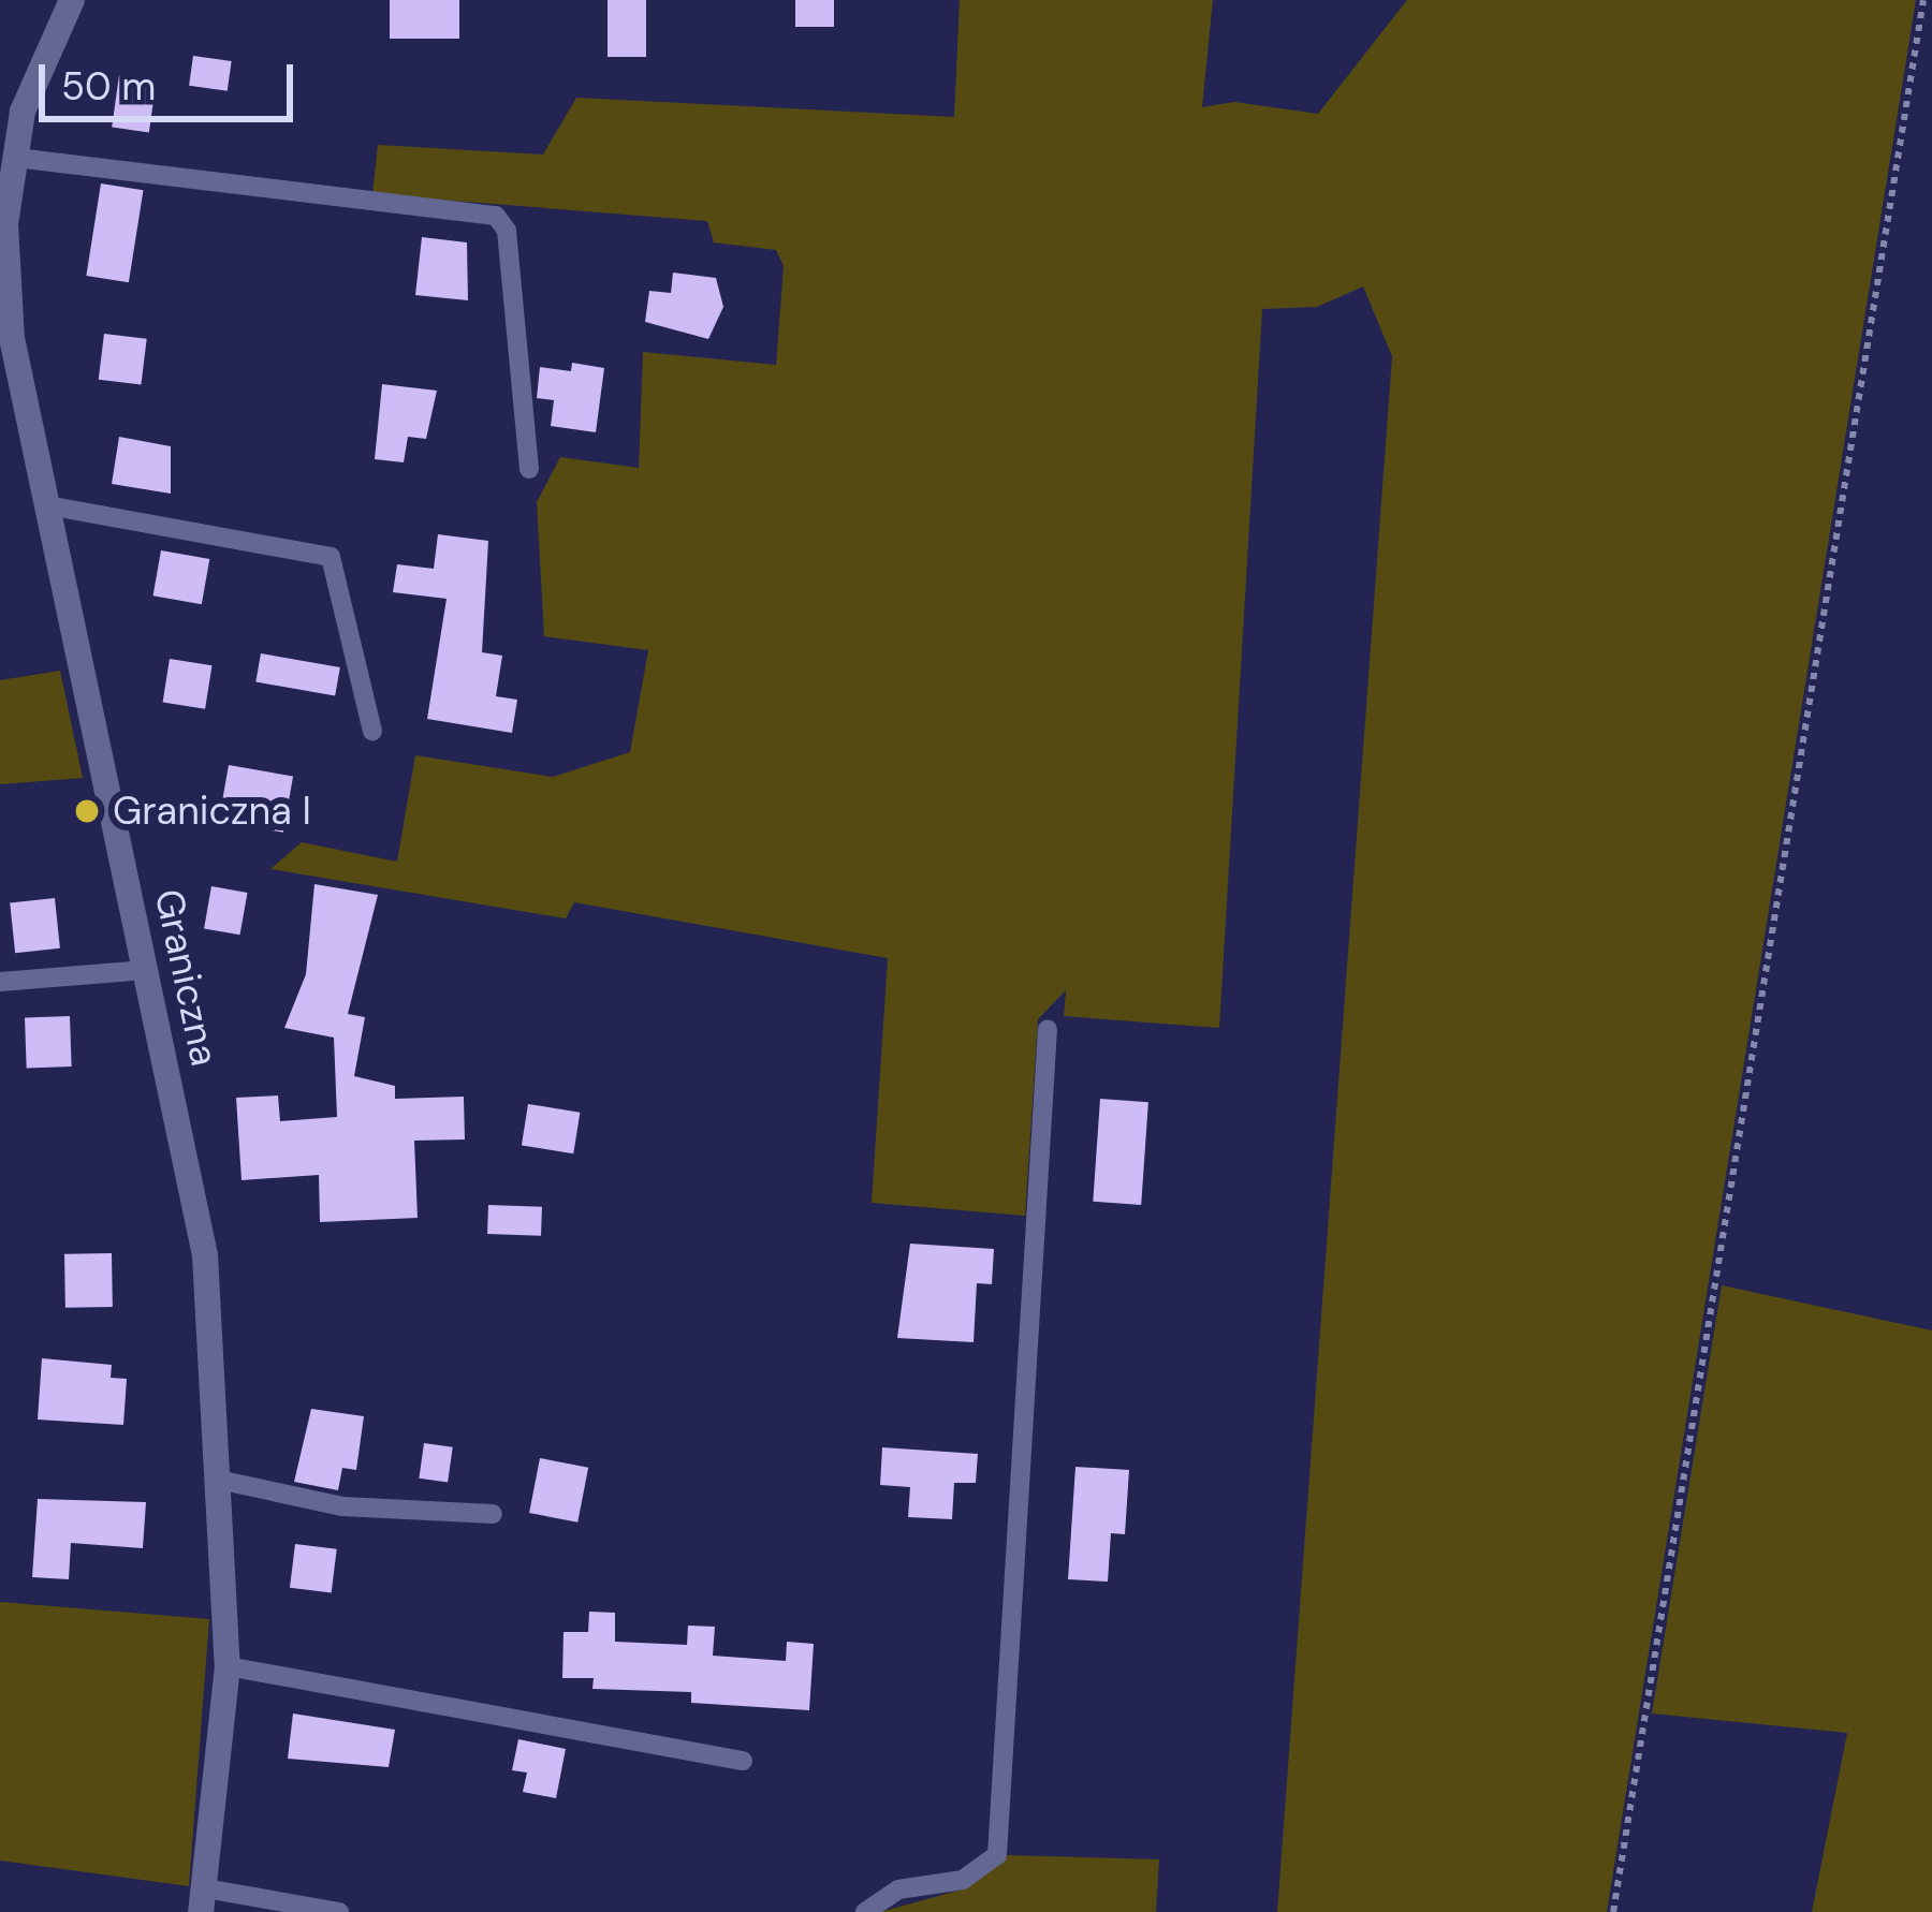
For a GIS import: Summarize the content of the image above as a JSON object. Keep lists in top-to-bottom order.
{
  "streets": {
    "street": ["Graniczna"]
  },
  "places": ["Graniczna I"],
  "scale_bar": "50 m"
}
